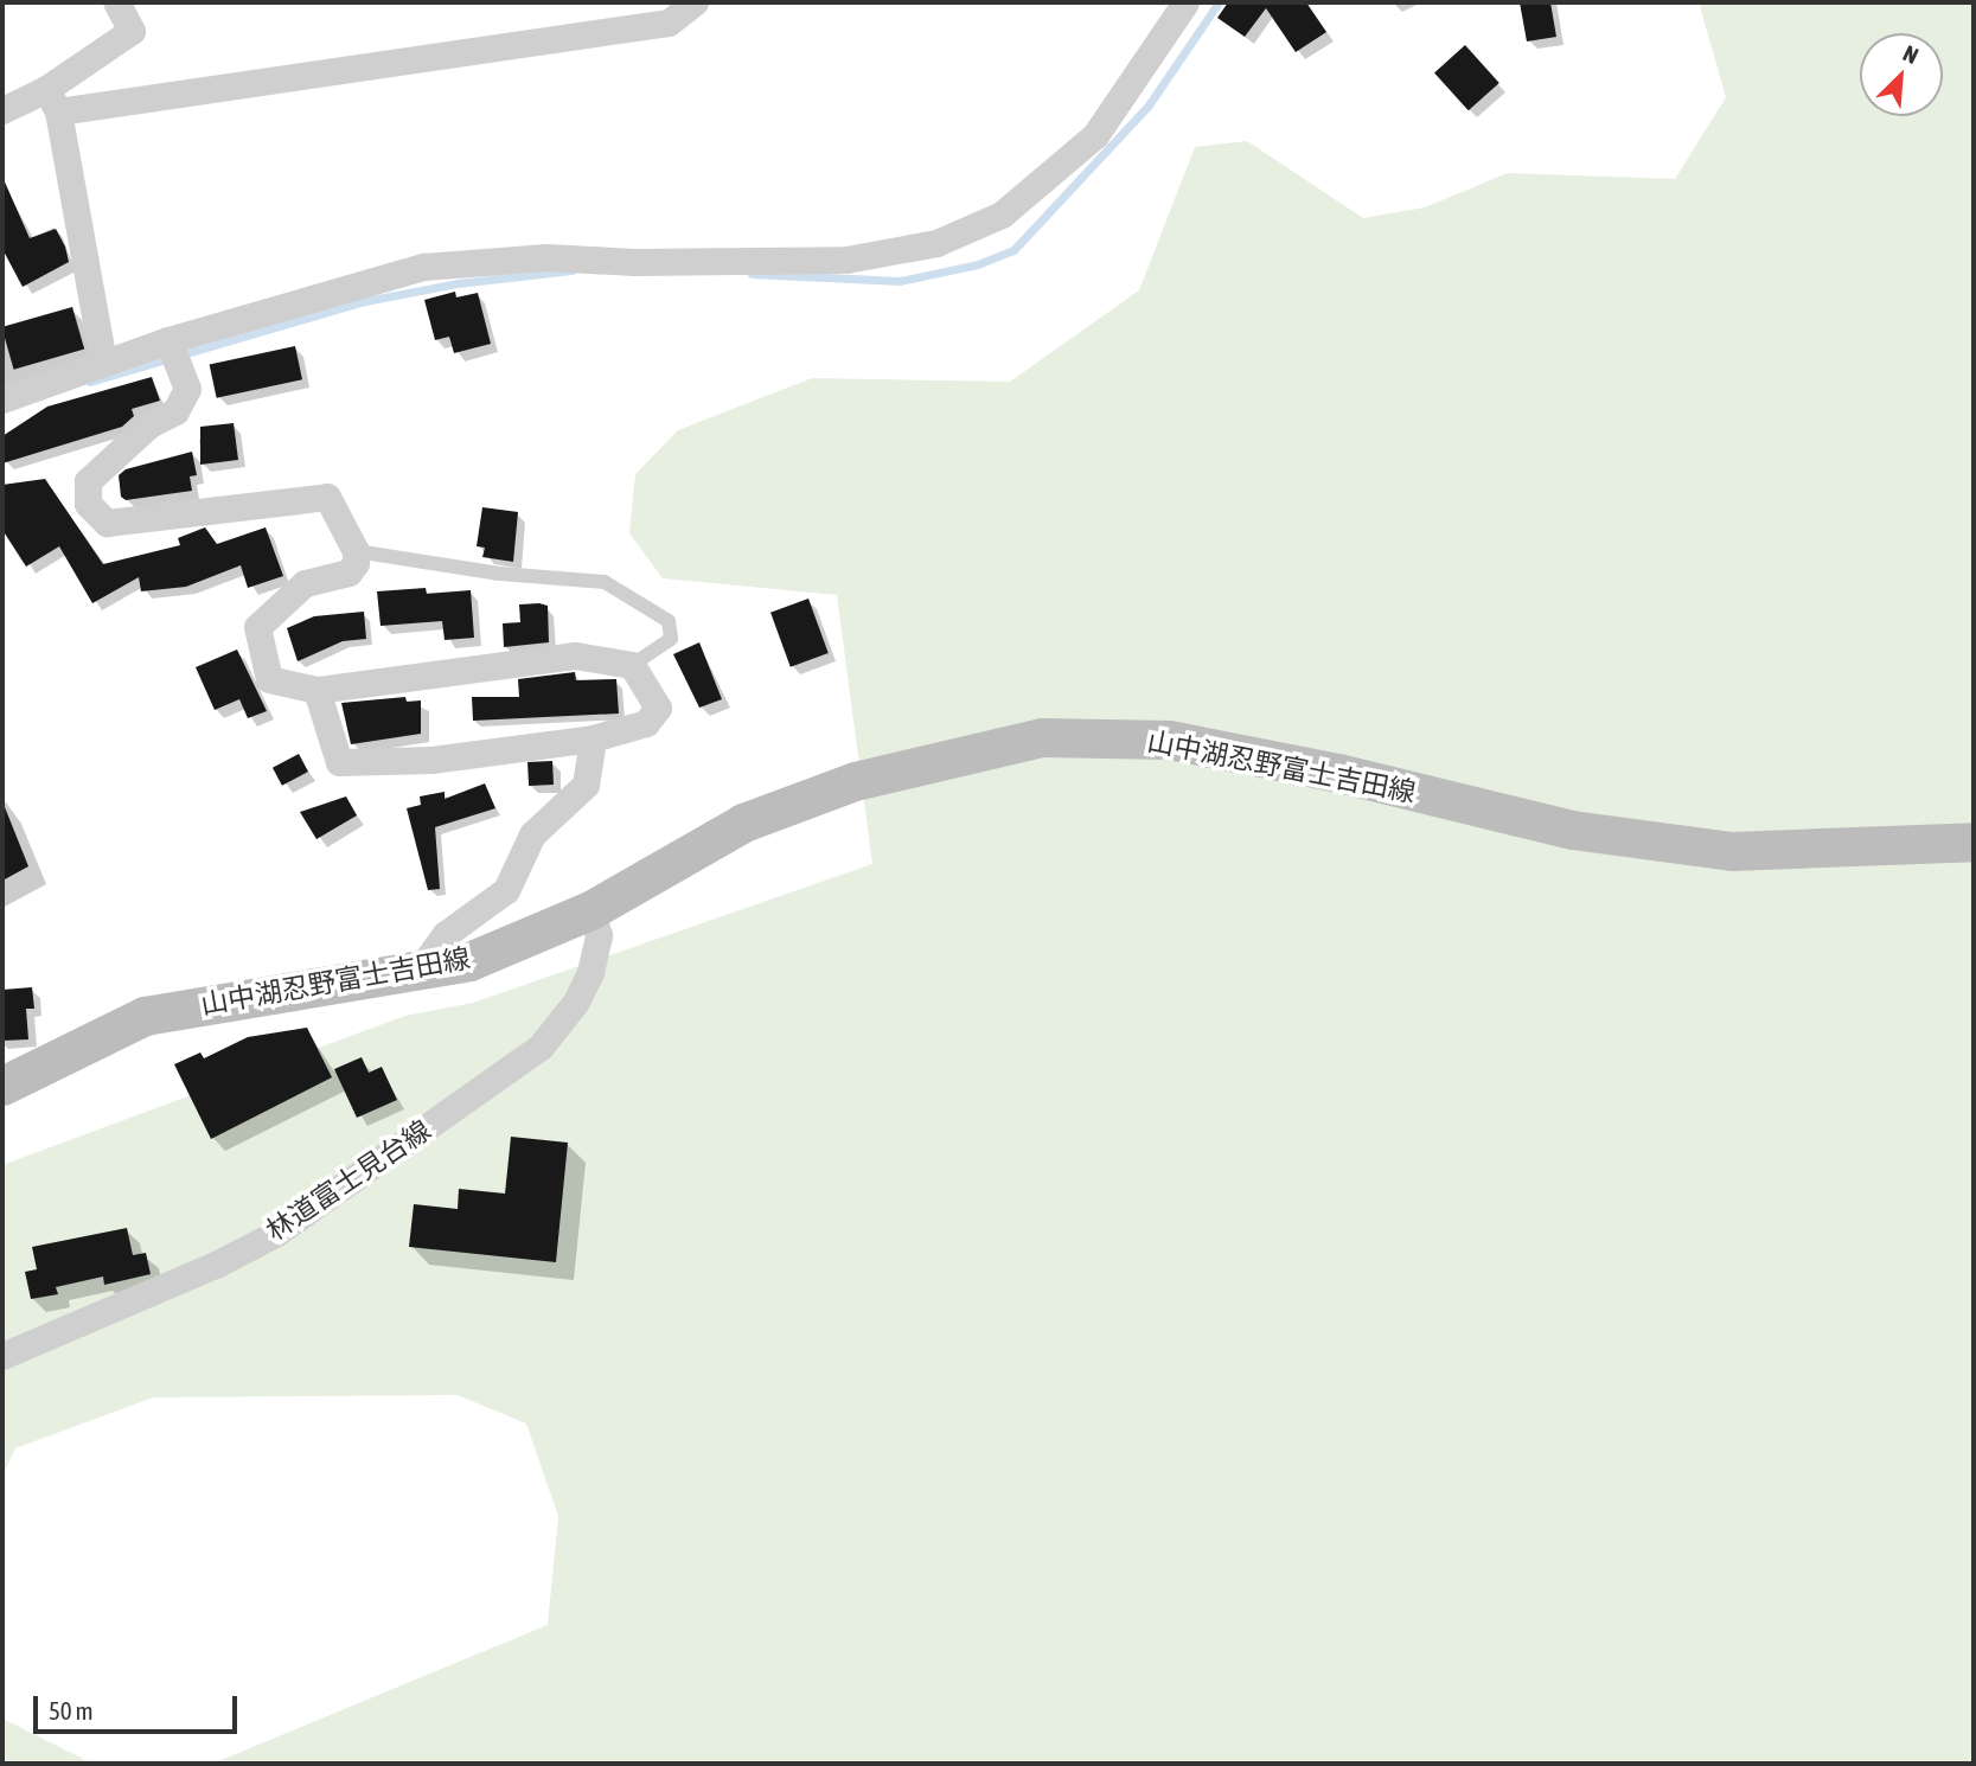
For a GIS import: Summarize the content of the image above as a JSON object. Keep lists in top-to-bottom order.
{
  "streets": {
    "main road": ["山中湖忍野富士吉田線"],
    "street": ["林道富士見台線"]
  },
  "crossings": [
    ["山中湖忍野富士吉田線", "林道富士見台線"]
  ],
  "scale_bar": "50 m",
  "north": "top right"
}
